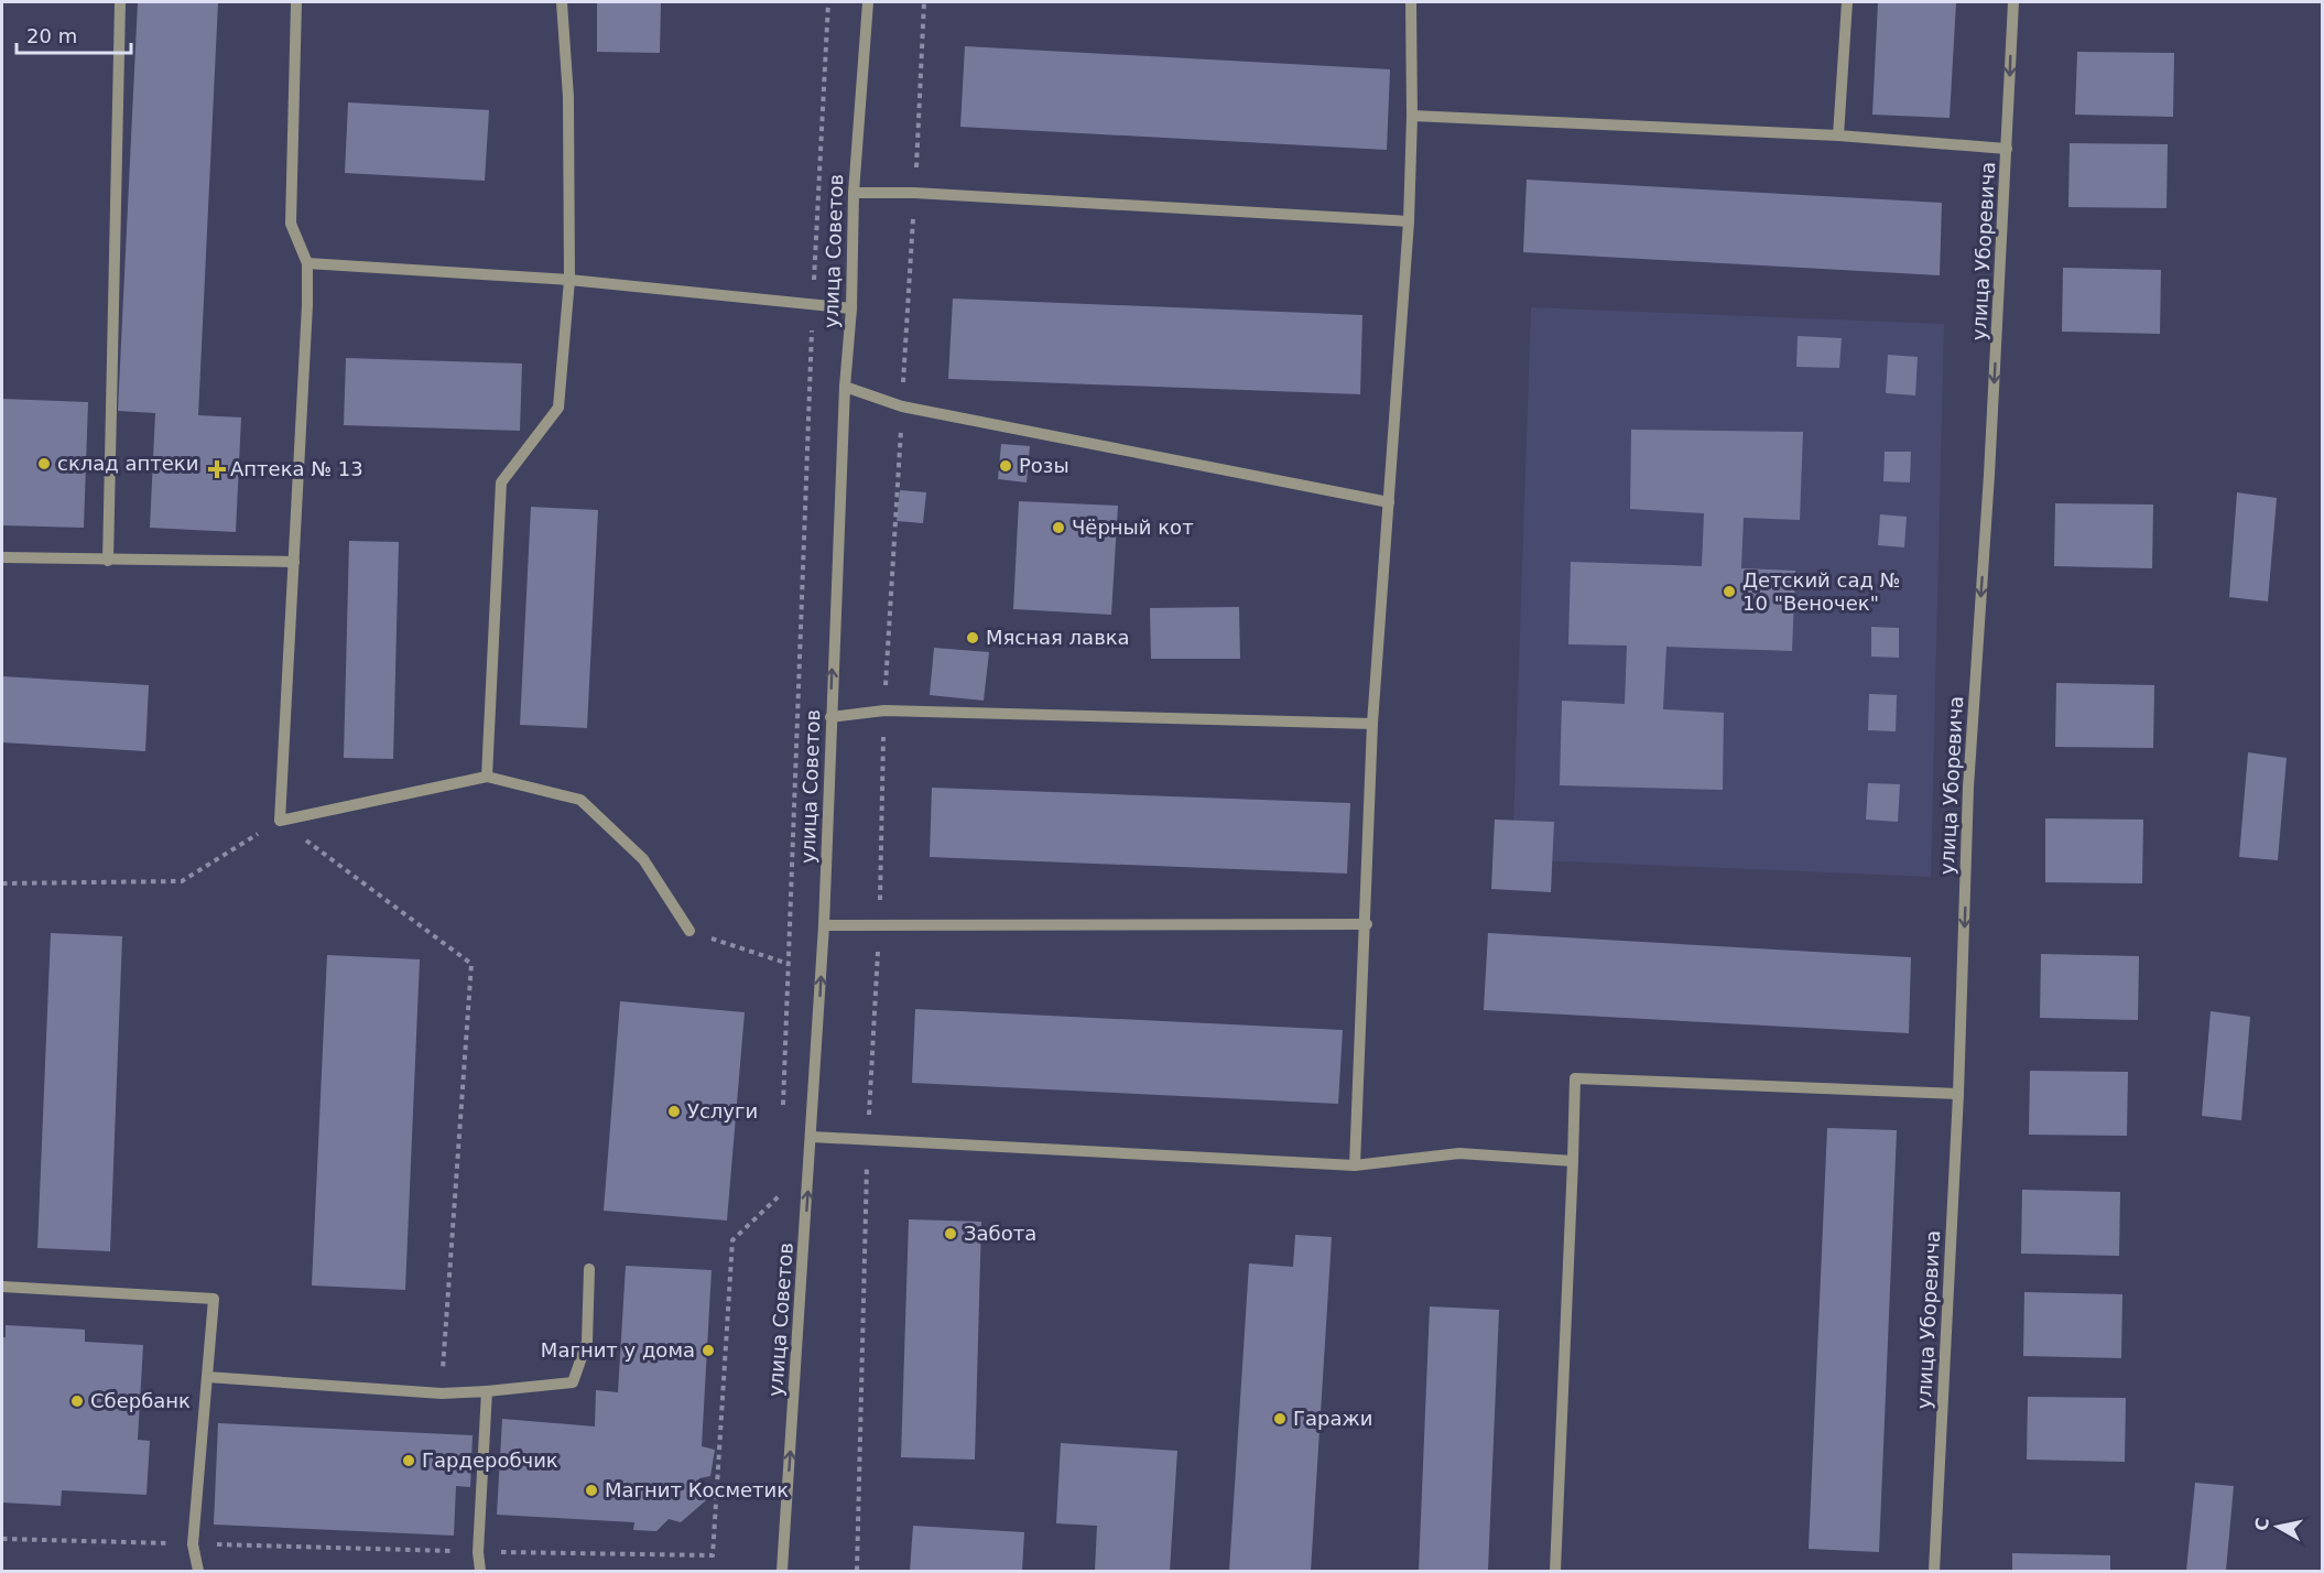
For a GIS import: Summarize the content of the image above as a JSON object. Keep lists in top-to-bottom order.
{
  "streets": {
    "street": ["улица Советов", "улица Уборевича"]
  },
  "one_way": ["улица Советов", "улица Уборевича"],
  "places": {
    "other": [
      "склад аптеки",
      "Розы",
      "Чёрный кот",
      "Детский сад № 10 \"Веночек\"",
      "Мясная лавка",
      "Услуги",
      "Забота",
      "Магнит у дома",
      "Сбербанк",
      "Гаражи",
      "Гардеробчик",
      "Магнит Косметик"
    ],
    "health": ["Аптека № 13"]
  },
  "scale_bar": "20 m",
  "north": "left"
}
